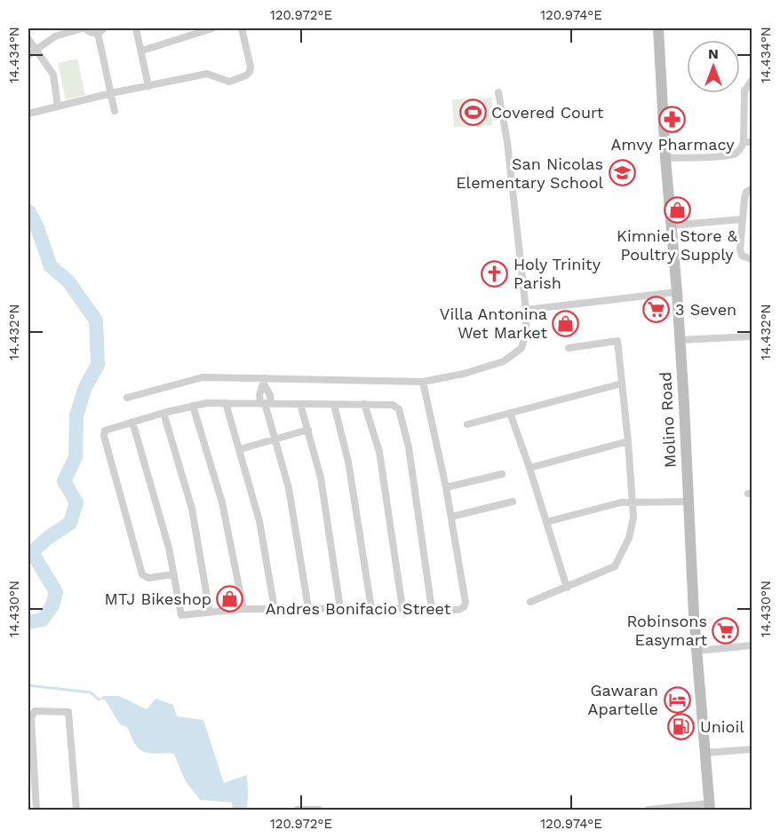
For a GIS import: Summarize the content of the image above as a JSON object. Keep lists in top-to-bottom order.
{
  "streets": {
    "main road": ["Molino Road"],
    "street": ["Andres Bonifacio Street"]
  },
  "places": {
    "sports": ["Covered Court"],
    "pharmacy": ["Amvy Pharmacy"],
    "school or university": ["San Nicolas Elementary School"],
    "shop": ["Kimniel Store & Poultry Supply", "Villa Antonina Wet Market", "MTJ Bikeshop"],
    "church": ["Holy Trinity Parish"],
    "supermarket": ["3 Seven", "Robinsons Easymart"],
    "hotel": ["Gawaran Apartelle"],
    "fuel station": ["Unioil"]
  },
  "north": "top",
  "coordinates": [
    "120.972°E",
    "120.974°E",
    "14.434°N",
    "14.432°N",
    "14.430°N"
  ]
}
